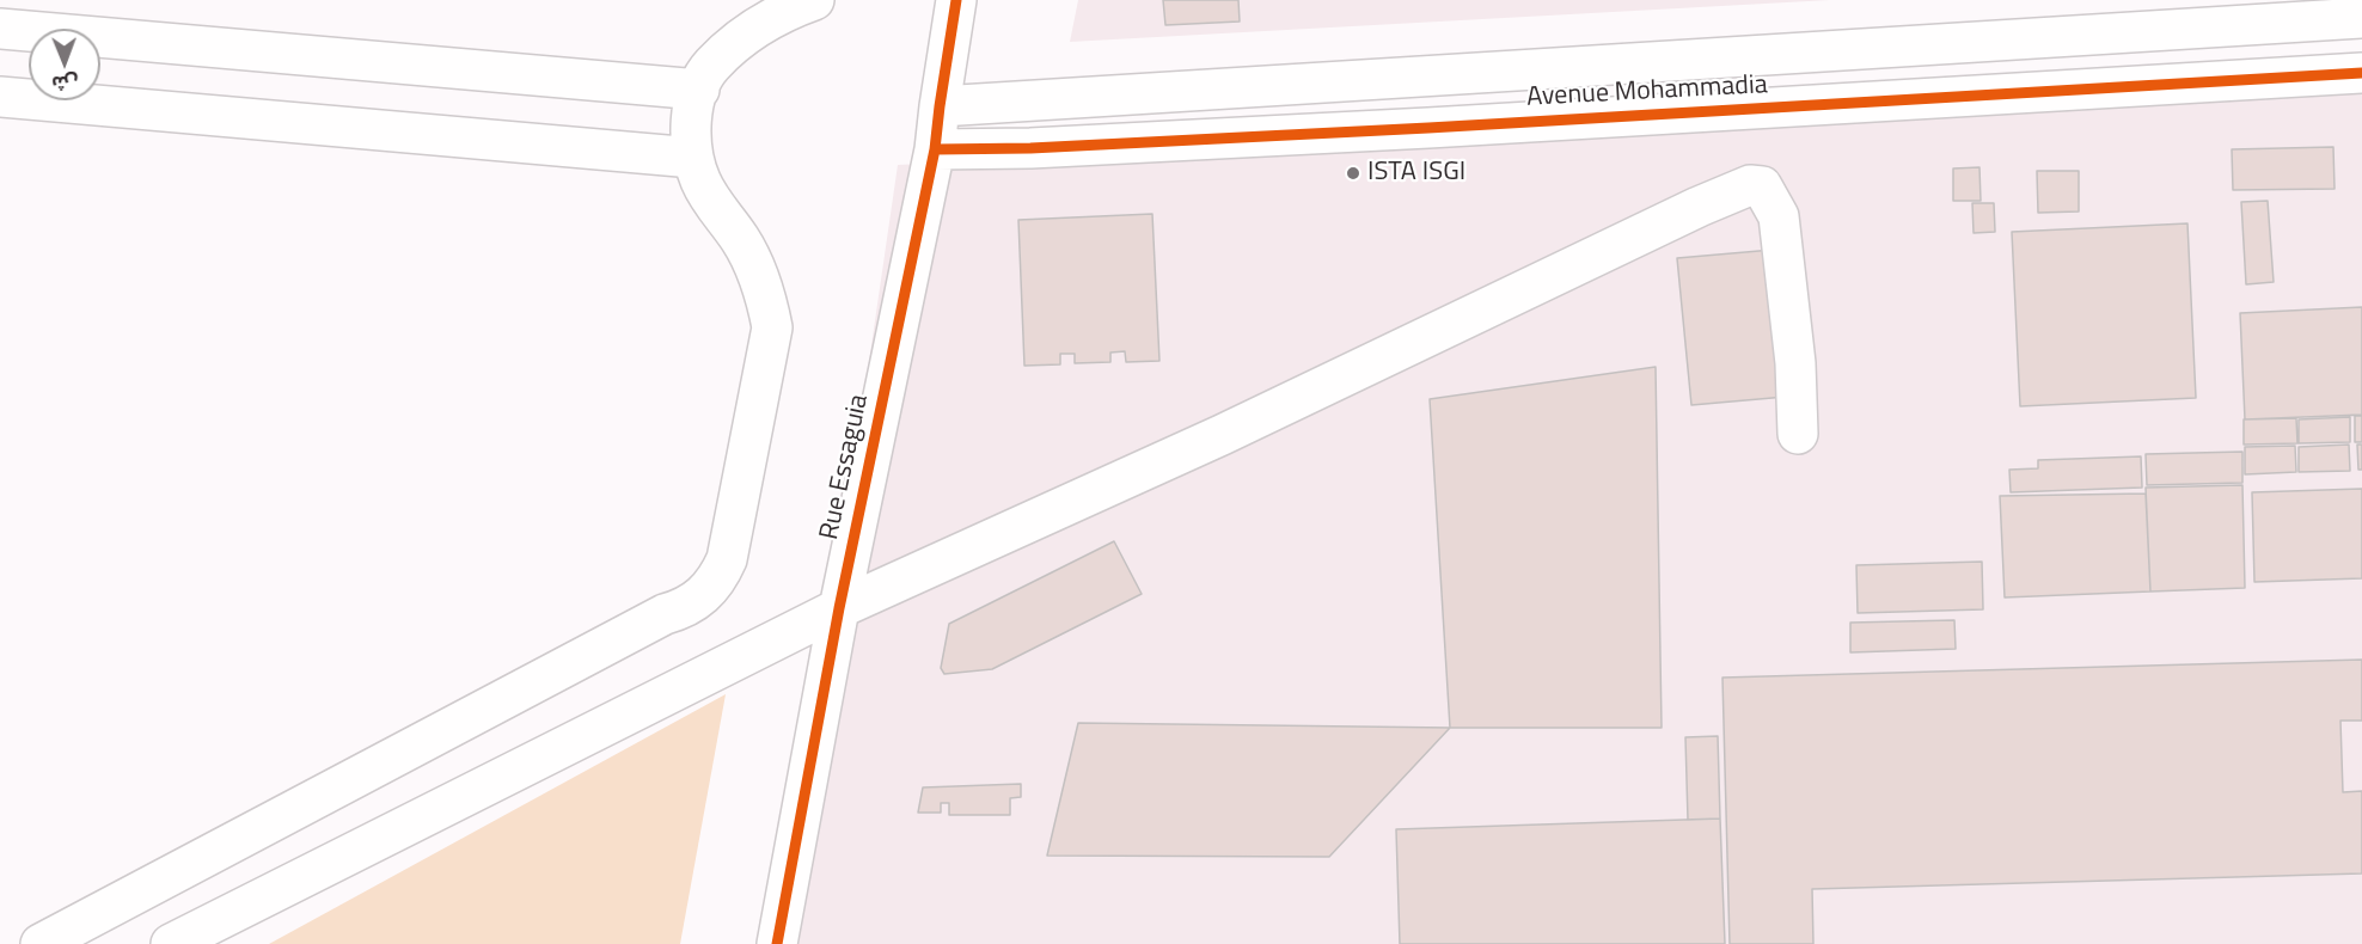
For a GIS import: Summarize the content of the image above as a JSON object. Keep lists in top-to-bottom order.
{
  "streets": {
    "street": ["Avenue Mohammadia", "Rue Essaguia"]
  },
  "crossings": [
    ["Avenue Mohammadia", "Rue Essaguia"]
  ],
  "places": ["ISTA ISGI"],
  "north": "bottom"
}
